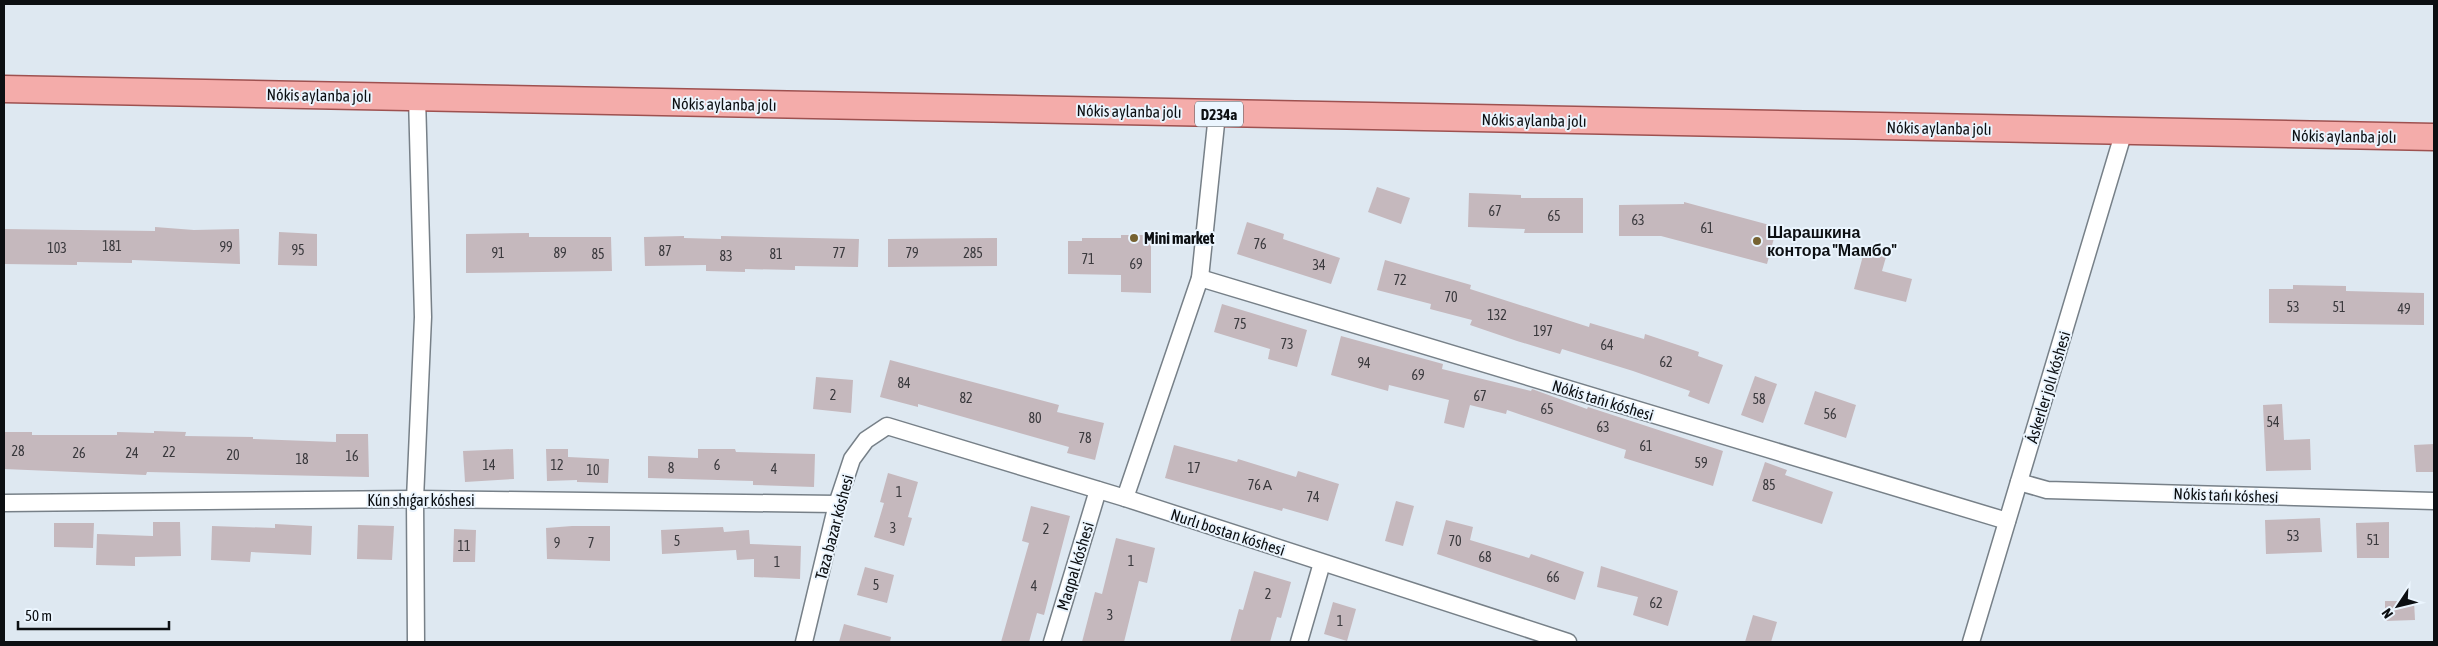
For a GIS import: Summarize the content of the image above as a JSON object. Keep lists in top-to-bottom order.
{
  "streets": {
    "main road": ["Nókis aylanba jolı", "D234a"],
    "street": [
      "Áskerler jolı kóshesi",
      "Nókis tańı kóshesi",
      "Kún shıǵar kóshesi",
      "Taza bazar kóshesi",
      "Nurlı bostan kóshesi",
      "Maqpal kóshesi"
    ]
  },
  "crossings": [
    ["Nókis aylanba jolı", "Áskerler jolı kóshesi"],
    ["Áskerler jolı kóshesi", "Nókis tańı kóshesi"],
    ["Kún shıǵar kóshesi", "Taza bazar kóshesi"],
    ["Taza bazar kóshesi", "Nurlı bostan kóshesi"],
    ["Nurlı bostan kóshesi", "Maqpal kóshesi"]
  ],
  "places": ["Mini market", "Шарашкина контора \"Мамбо\""],
  "house_numbers": [
    "67",
    "65",
    "63",
    "61",
    "76",
    "181",
    "99",
    "103",
    "95",
    "87",
    "91",
    "89",
    "77",
    "79",
    "285",
    "85",
    "81",
    "83",
    "71",
    "69",
    "34",
    "72",
    "70",
    "53",
    "51",
    "49",
    "132",
    "75",
    "197",
    "73",
    "64",
    "62",
    "94",
    "69",
    "84",
    "2",
    "67",
    "82",
    "58",
    "65",
    "56",
    "80",
    "54",
    "63",
    "78",
    "61",
    "28",
    "22",
    "26",
    "24",
    "20",
    "16",
    "18",
    "59",
    "14",
    "12",
    "6",
    "8",
    "17",
    "4",
    "10",
    "76 А",
    "85",
    "1",
    "74",
    "3",
    "2",
    "53",
    "51",
    "5",
    "70",
    "9",
    "7",
    "11",
    "68",
    "1",
    "1",
    "66",
    "5",
    "4",
    "2",
    "62",
    "3",
    "1"
  ],
  "scale_bar": "50 m",
  "north": "bottom left"
}
